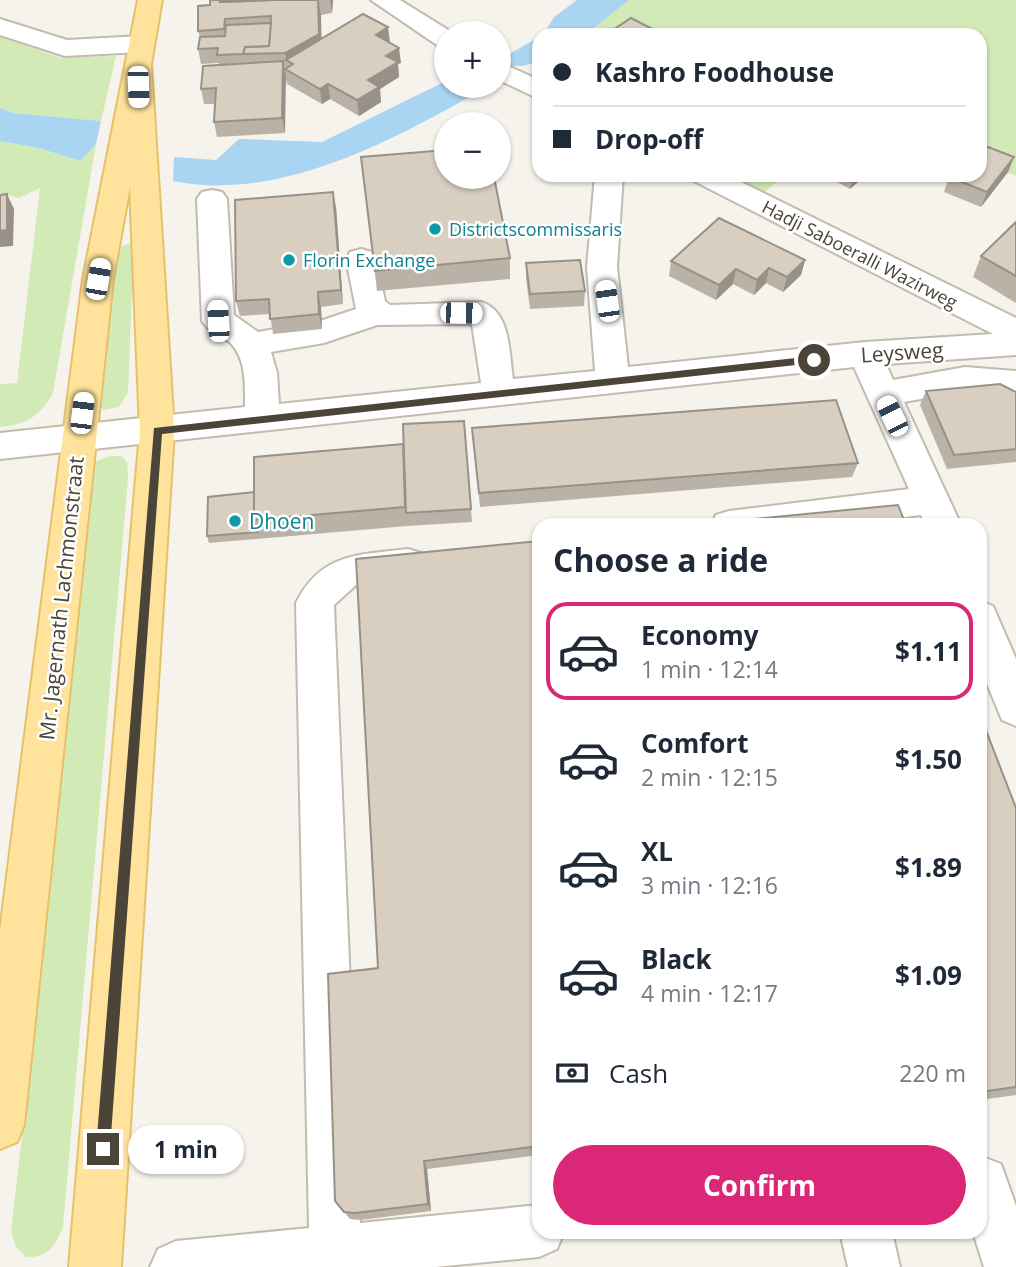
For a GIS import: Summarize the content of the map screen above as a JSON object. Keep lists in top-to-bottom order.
{
  "streets": {
    "main road": ["Mr. Jagernath Lachmonstraat"],
    "street": ["Hadji Saboeralli Wazirweg", "Leysweg"]
  },
  "crossings": [
    ["Leysweg", "Mr. Jagernath Lachmonstraat"]
  ],
  "places": ["Districtscommissaris", "Florin Exchange", "Dhoen"],
  "page": {
    "map_buttons": ["+", "−"],
    "banner": ["Kashro Foodhouse", "Drop-off"],
    "heading": "Choose a ride",
    "list": [
      {
        "name": "Economy",
        "note": "1 min · 12:14",
        "value": "$1.11"
      },
      {
        "name": "Comfort",
        "note": "2 min · 12:15",
        "value": "$1.50"
      },
      {
        "name": "XL",
        "note": "3 min · 12:16",
        "value": "$1.89"
      },
      {
        "name": "Black",
        "note": "4 min · 12:17",
        "value": "$1.09"
      }
    ],
    "pay": ["Cash", "220 m"],
    "bubble": "1 min",
    "buttons": "Confirm"
  }
}
